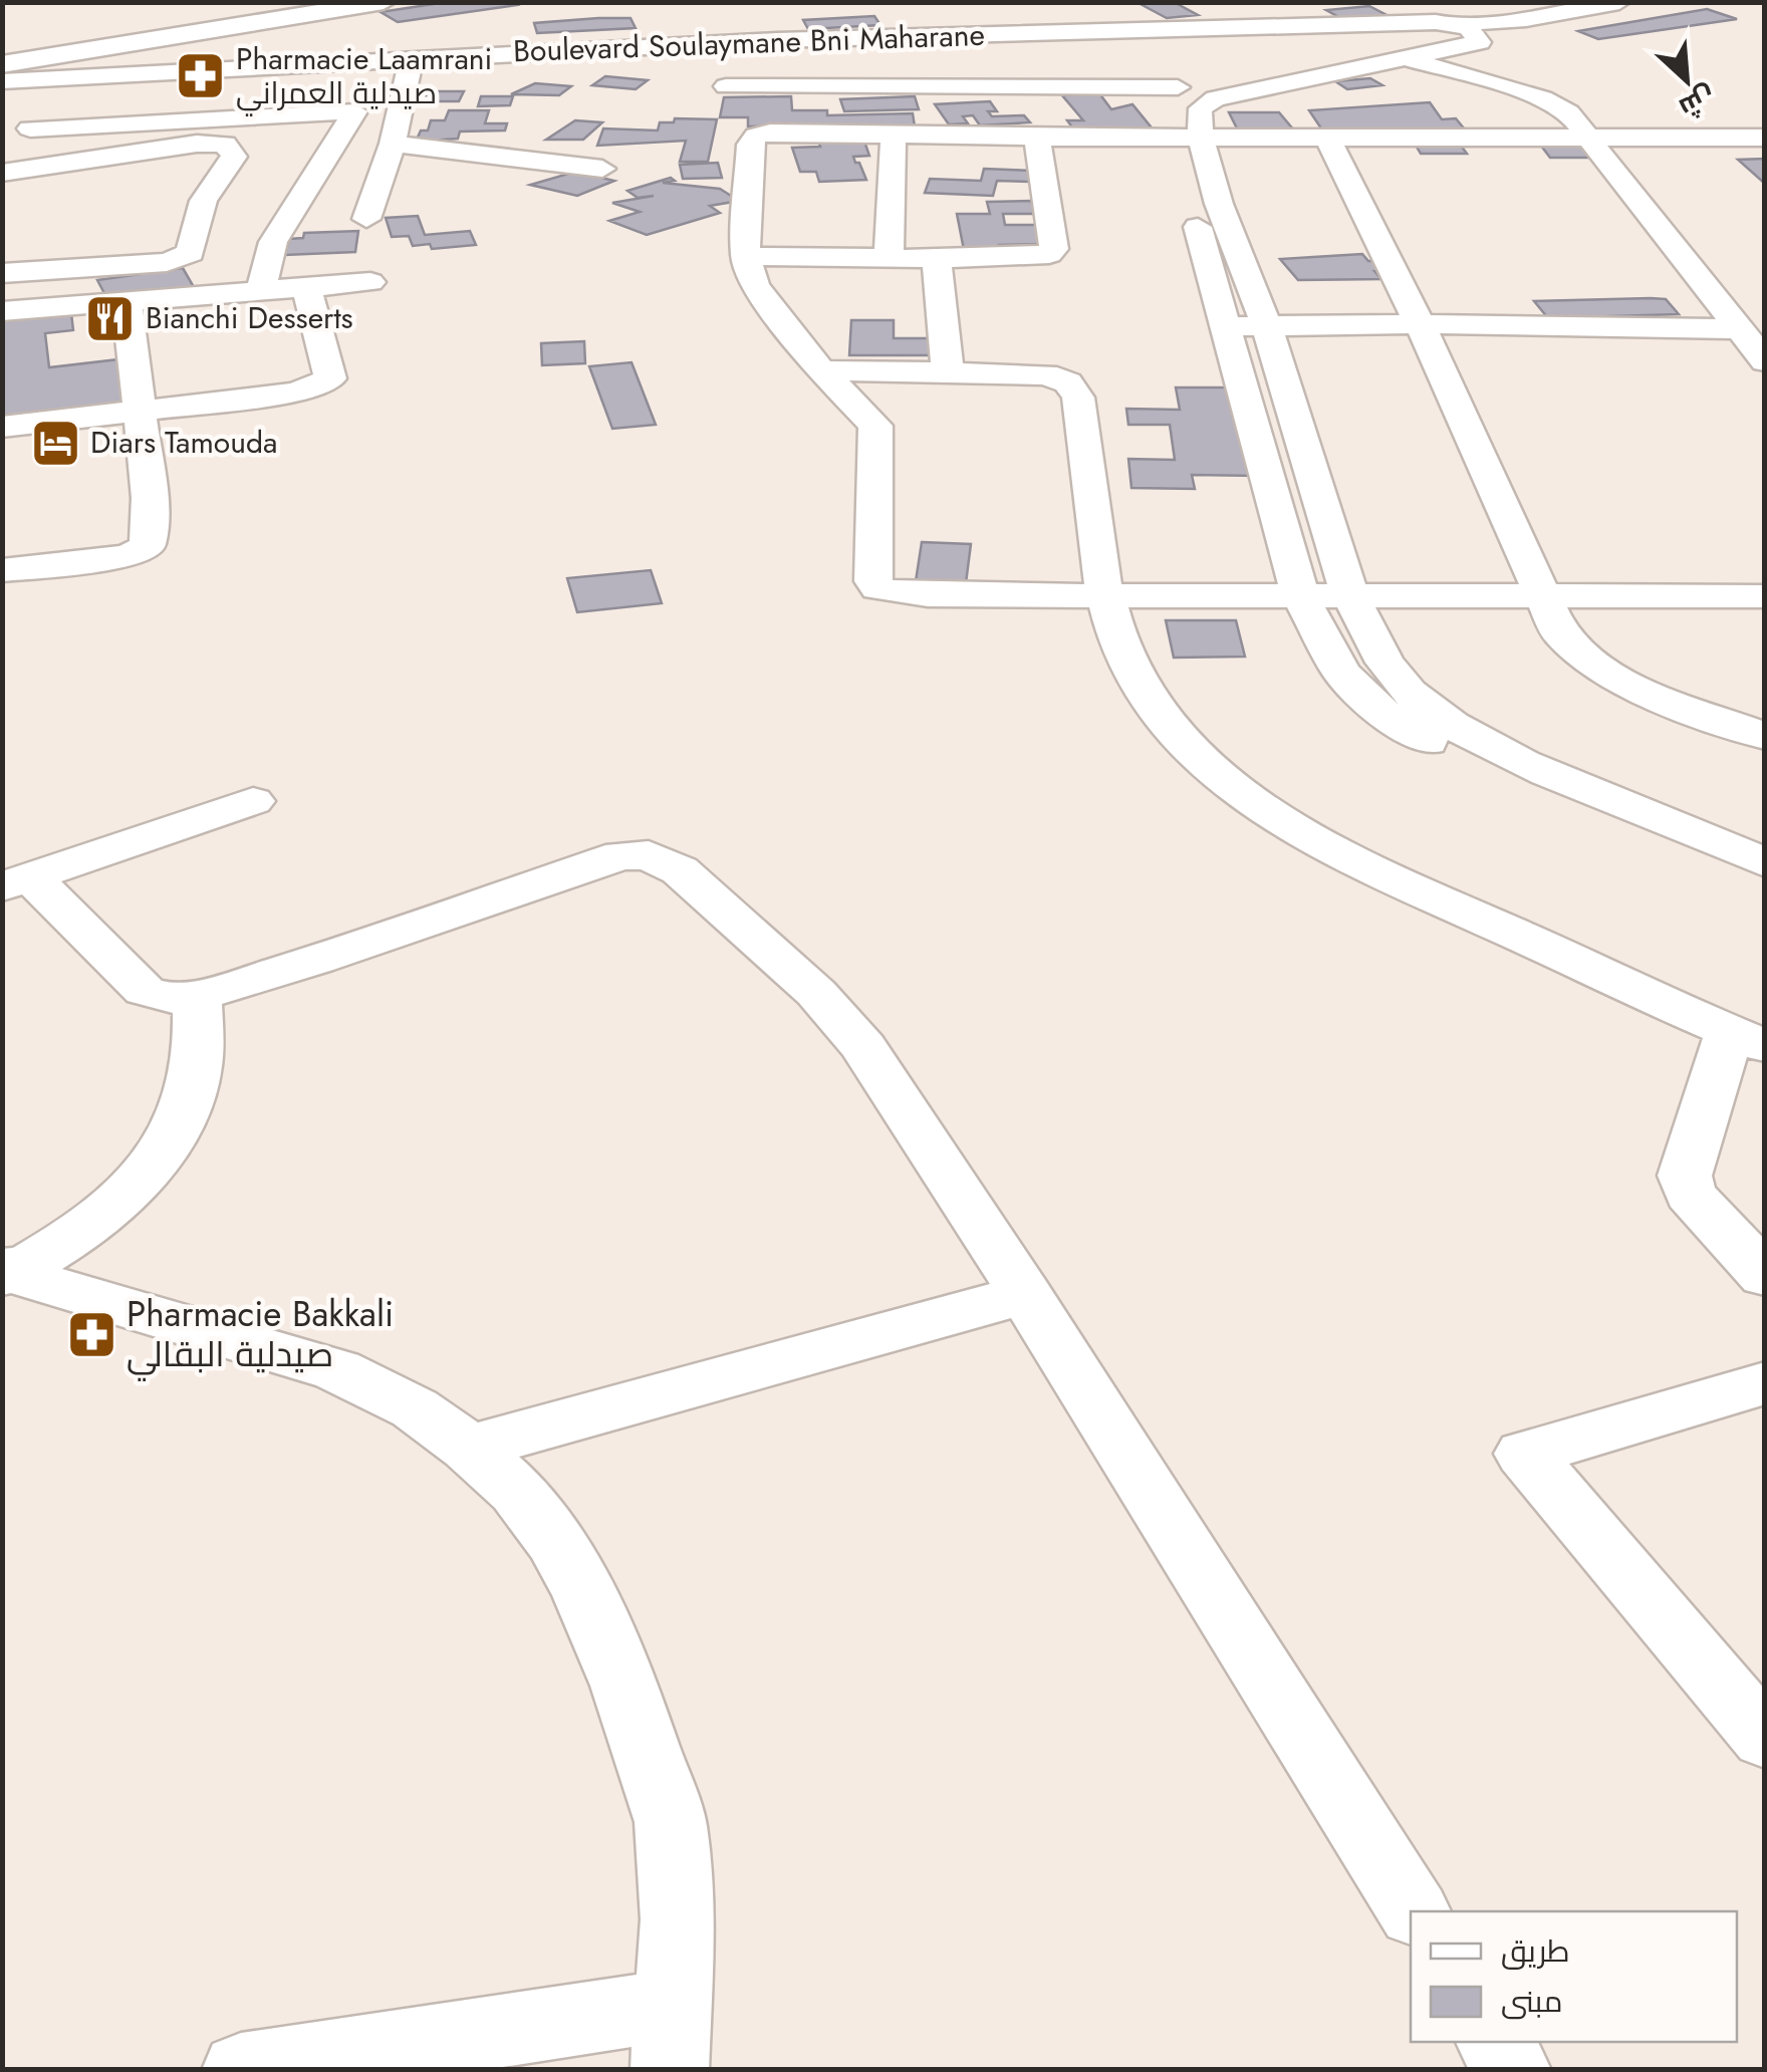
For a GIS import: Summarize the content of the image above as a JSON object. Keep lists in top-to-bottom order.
{
  "streets": {
    "street": ["Boulevard Soulaymane Bni Maharane"]
  },
  "places": {
    "pharmacy": ["Pharmacie Laamrani صيدلية العمراني", "Pharmacie Bakkali صيدلية البقالي"],
    "restaurant": ["Bianchi Desserts"],
    "hotel": ["Diars Tamouda"]
  },
  "legend": ["طريق", "مبنى"],
  "north": "bottom right"
}
